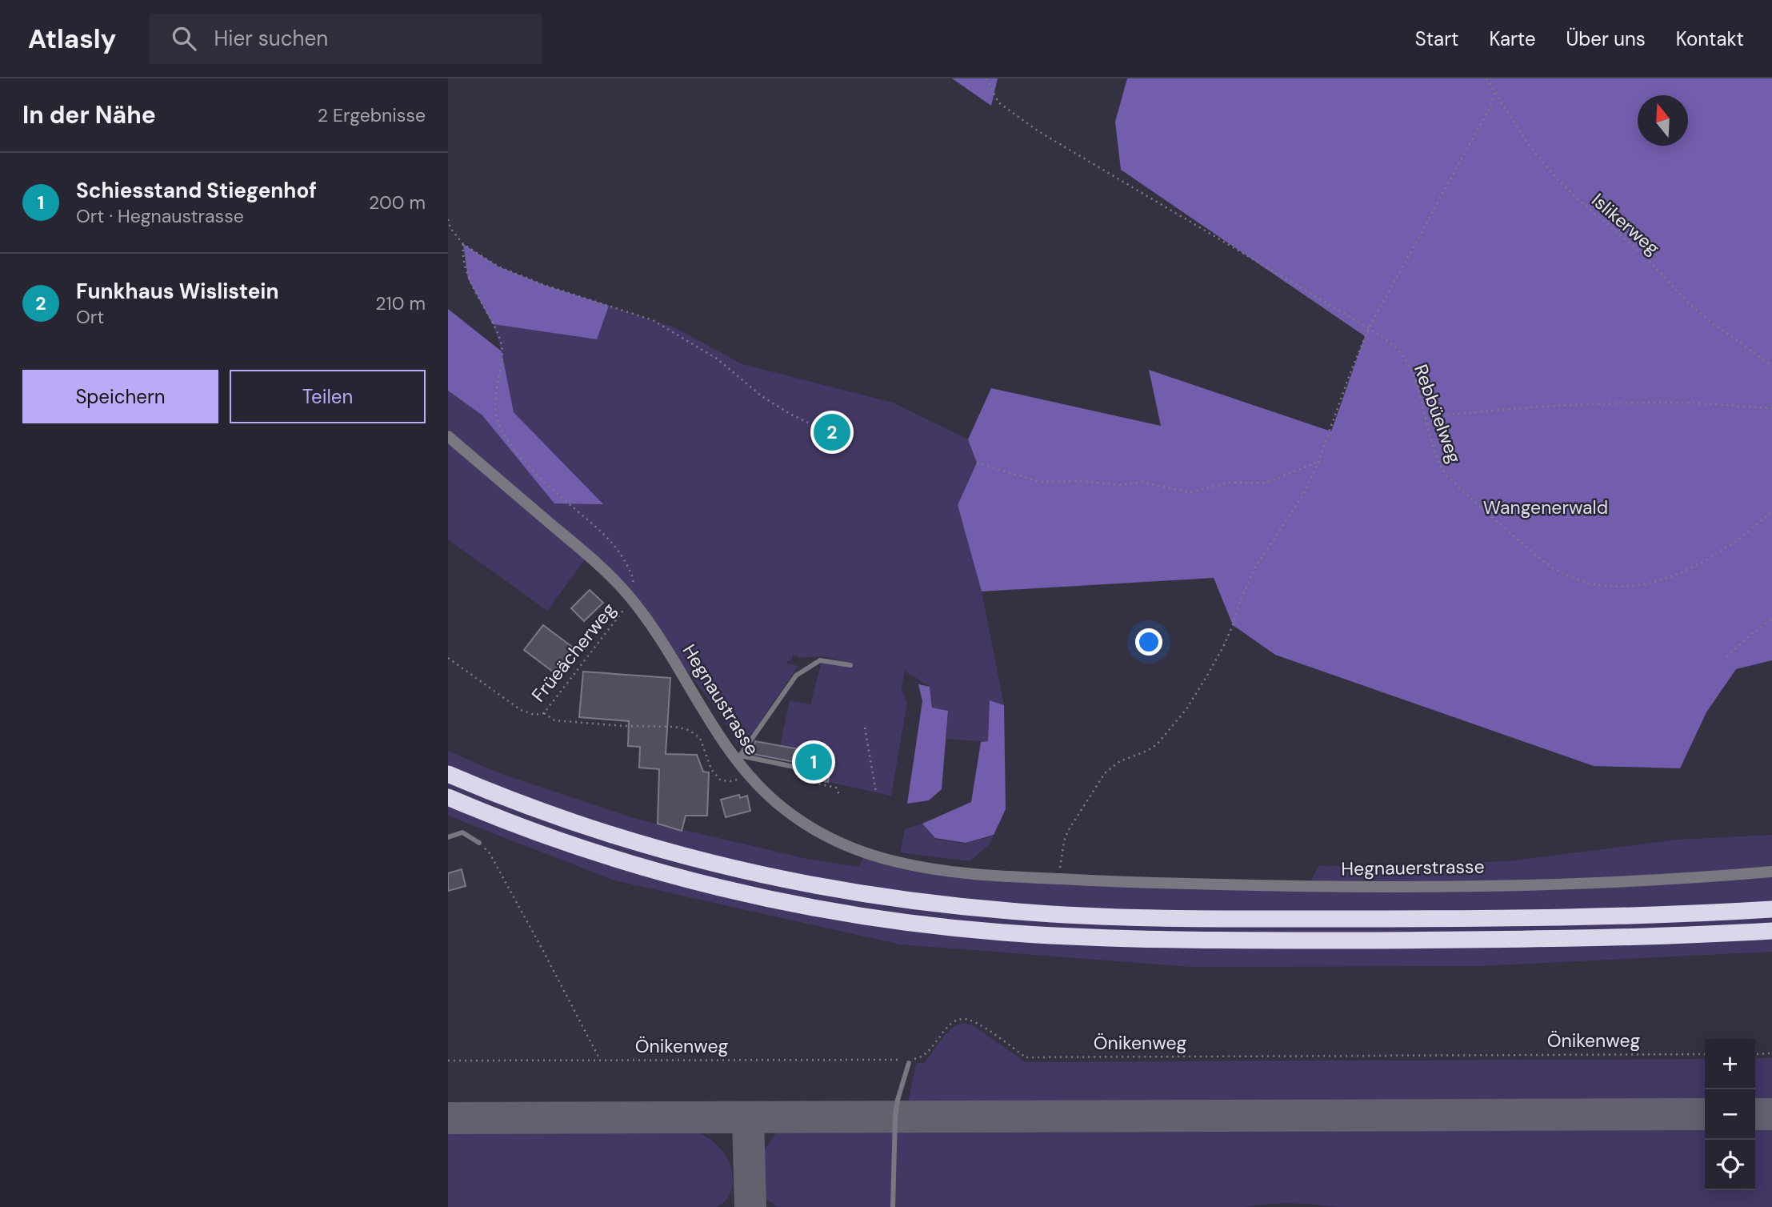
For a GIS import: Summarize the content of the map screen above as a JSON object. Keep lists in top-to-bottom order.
{
  "streets": {
    "street": ["Hegnaustrasse", "Hegnauerstrasse"],
    "path": [
      "Islikerweg",
      "Rebbüelweg",
      "Früeächerweg",
      "Önikenweg"
    ]
  },
  "crossings": [
    ["Früeächerweg", "Hegnaustrasse"],
    ["Hegnaustrasse", "Hegnauerstrasse"]
  ],
  "parks": ["Wangenerwald"],
  "north": "top",
  "page": {
    "header": "Atlasly",
    "search": "Hier suchen",
    "nav": [
      "Start",
      "Karte",
      "Über uns",
      "Kontakt"
    ],
    "heading": ["In der Nähe", "2 Ergebnisse"],
    "list": [
      {
        "mark": "1",
        "name": "Schiesstand Stiegenhof",
        "note": "Ort · Hegnaustrasse",
        "value": "200 m"
      },
      {
        "mark": "2",
        "name": "Funkhaus Wislistein",
        "note": "Ort",
        "value": "210 m"
      }
    ],
    "buttons": ["Speichern", "Teilen"],
    "pins": ["2", "1"],
    "map_buttons": ["+", "−"]
  }
}
